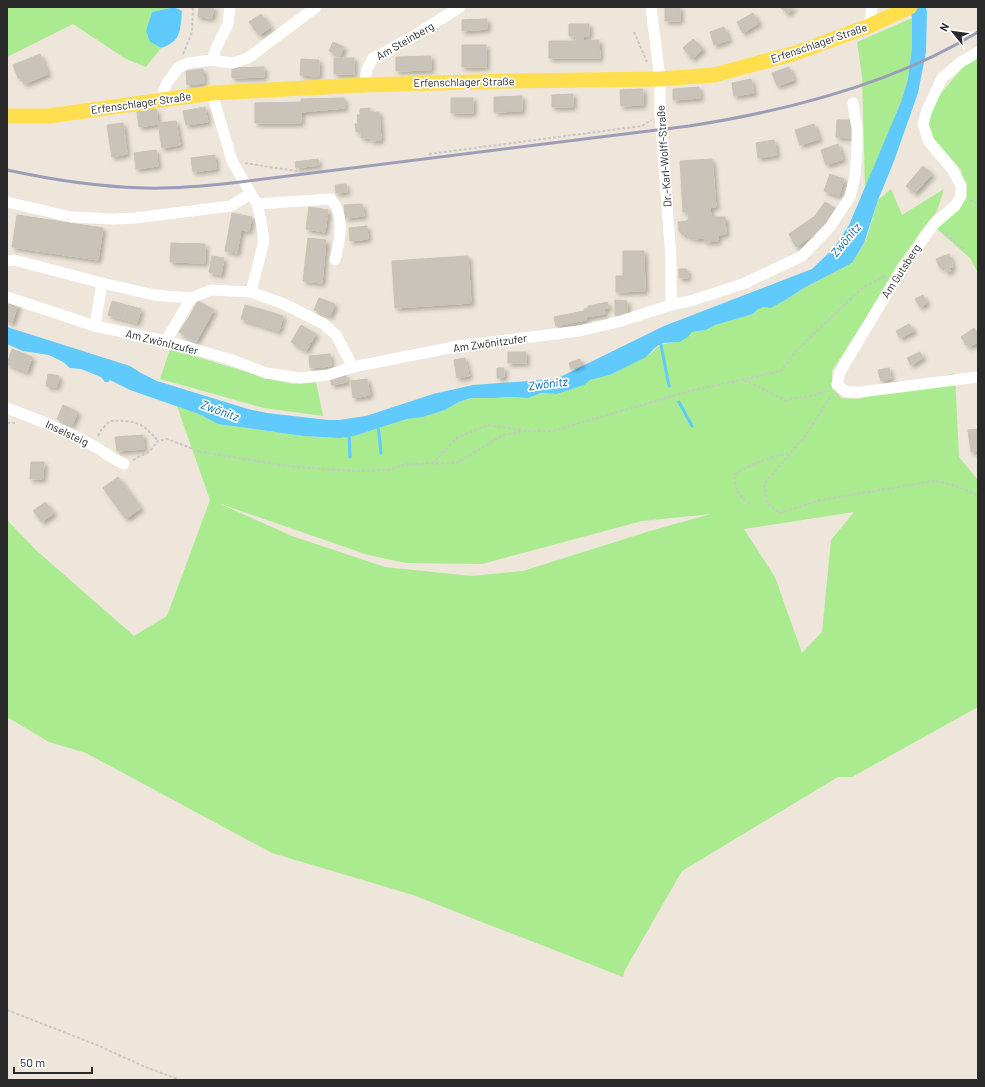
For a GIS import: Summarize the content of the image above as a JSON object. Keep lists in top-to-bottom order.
{
  "streets": {
    "main road": ["Erfenschlager Straße"],
    "street": [
      "Am Steinberg",
      "Dr.-Karl-Wolff-Straße",
      "Am Gutsberg",
      "Am Zwönitzufer",
      "Inselsteig"
    ]
  },
  "crossings": [
    ["Am Steinberg", "Erfenschlager Straße"],
    ["Erfenschlager Straße", "Dr.-Karl-Wolff-Straße"],
    ["Dr.-Karl-Wolff-Straße", "Am Zwönitzufer"]
  ],
  "water": ["Zwönitz"],
  "scale_bar": "50 m",
  "north": "top left"
}
